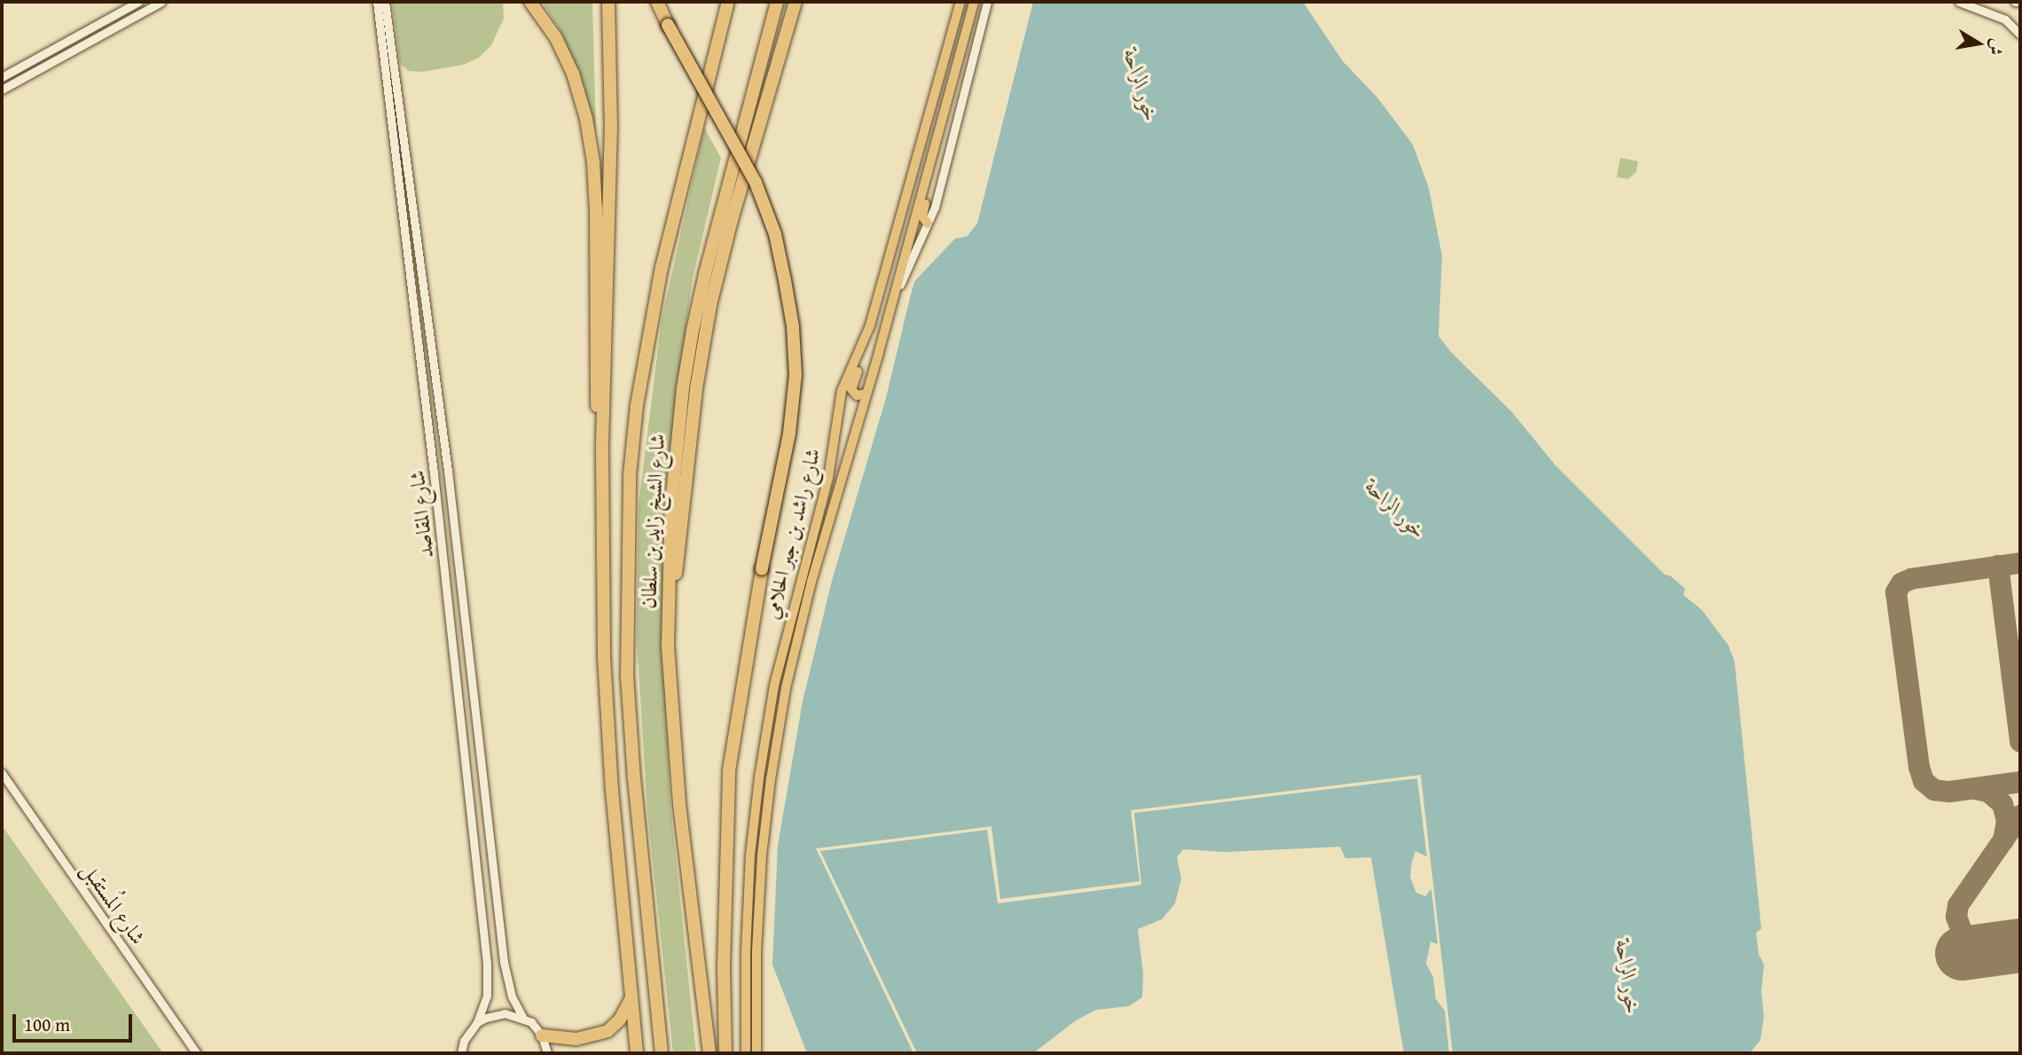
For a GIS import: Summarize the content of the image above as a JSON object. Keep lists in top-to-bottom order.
{
  "streets": {
    "highway": ["شارع الشيخ زايد بن سلطان"],
    "main road": ["شارع راشد بن جبر الحلامي"],
    "street": ["شارع المقاصد", "شارع المُستقبل"]
  },
  "water": ["خور الراحة"],
  "scale_bar": "100 m",
  "north": "right"
}
